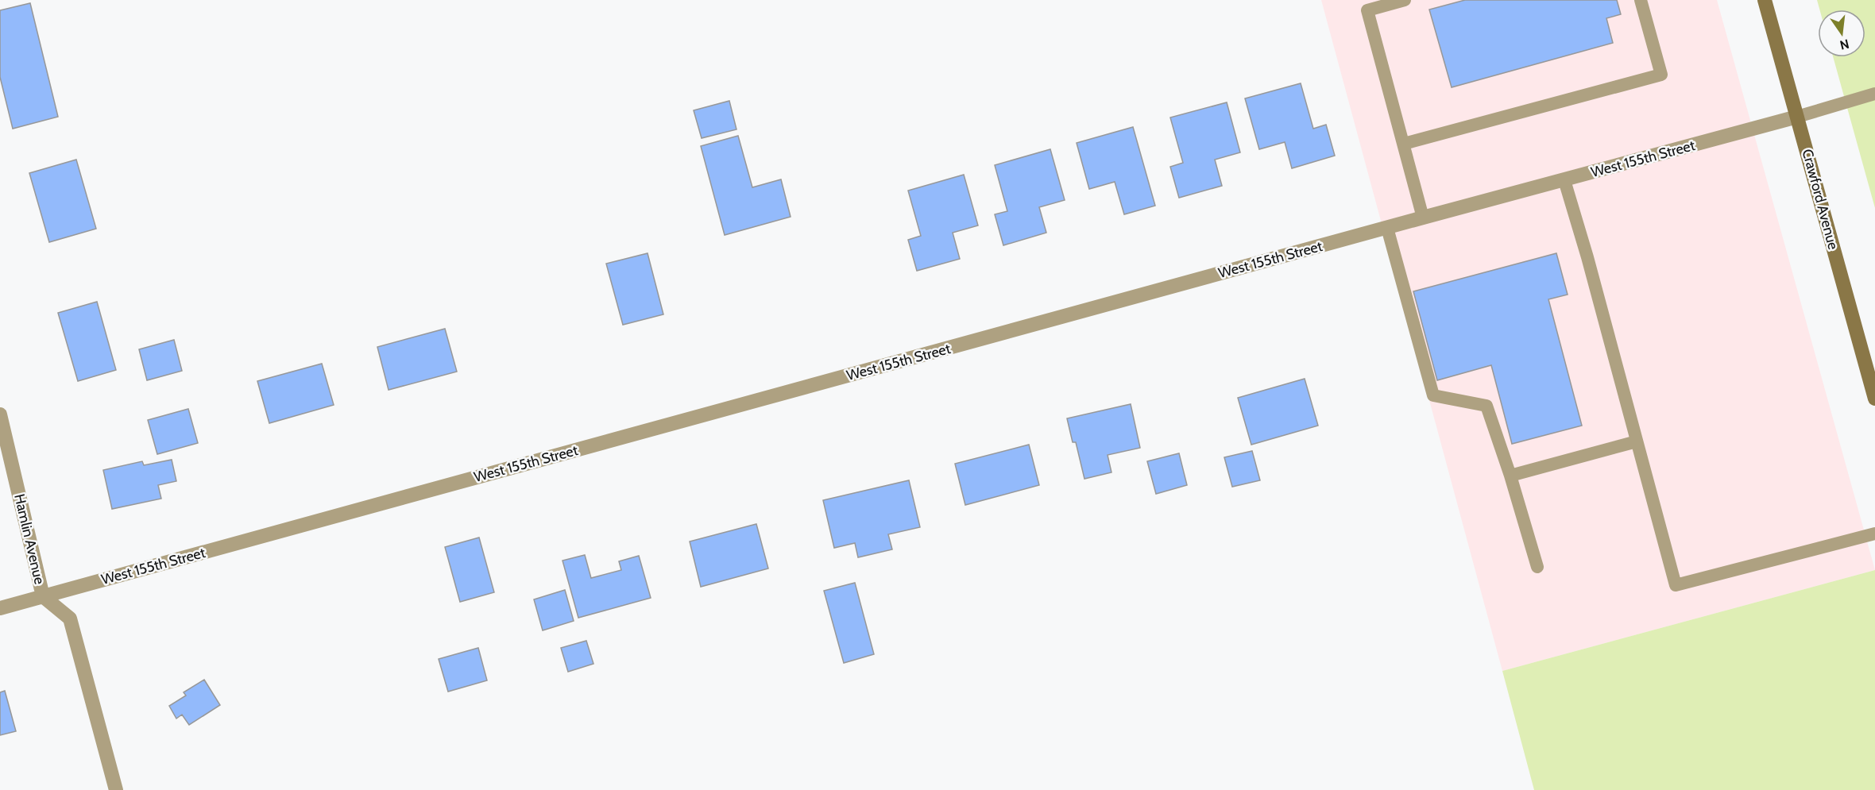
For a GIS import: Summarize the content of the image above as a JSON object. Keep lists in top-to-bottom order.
{
  "streets": {
    "main road": ["Crawford Avenue"],
    "street": ["West 155th Street", "Hamlin Avenue"]
  },
  "crossings": [
    ["West 155th Street", "Crawford Avenue"],
    ["West 155th Street", "Hamlin Avenue"]
  ],
  "north": "bottom"
}
